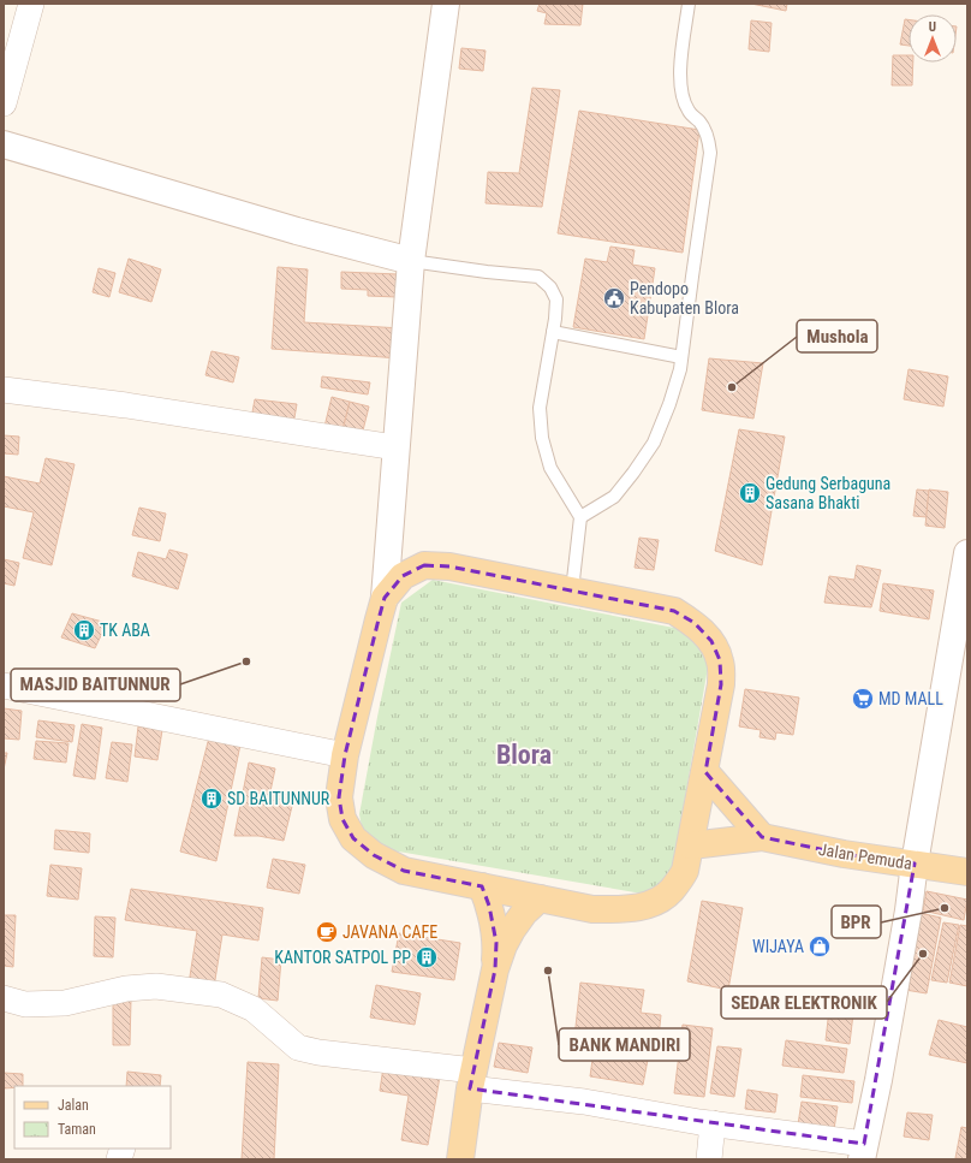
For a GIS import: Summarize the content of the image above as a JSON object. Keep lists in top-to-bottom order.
{
  "streets": {
    "main road": ["Jalan Pemuda"]
  },
  "districts": ["Blora"],
  "places": {
    "public building": ["Pendopo Kabupaten Blora"],
    "other": [
      "Mushola",
      "MASJID BAITUNNUR",
      "BPR",
      "SEDAR ELEKTRONIK",
      "BANK MANDIRI"
    ],
    "building": [
      "Gedung Serbaguna Sasana Bhakti",
      "TK ABA",
      "SD BAITUNNUR",
      "KANTOR SATPOL PP"
    ],
    "supermarket": ["MD MALL"],
    "cafe": ["JAVANA CAFE"],
    "shop": ["WIJAYA"]
  },
  "legend": ["Jalan", "Taman"],
  "north": "top"
}
